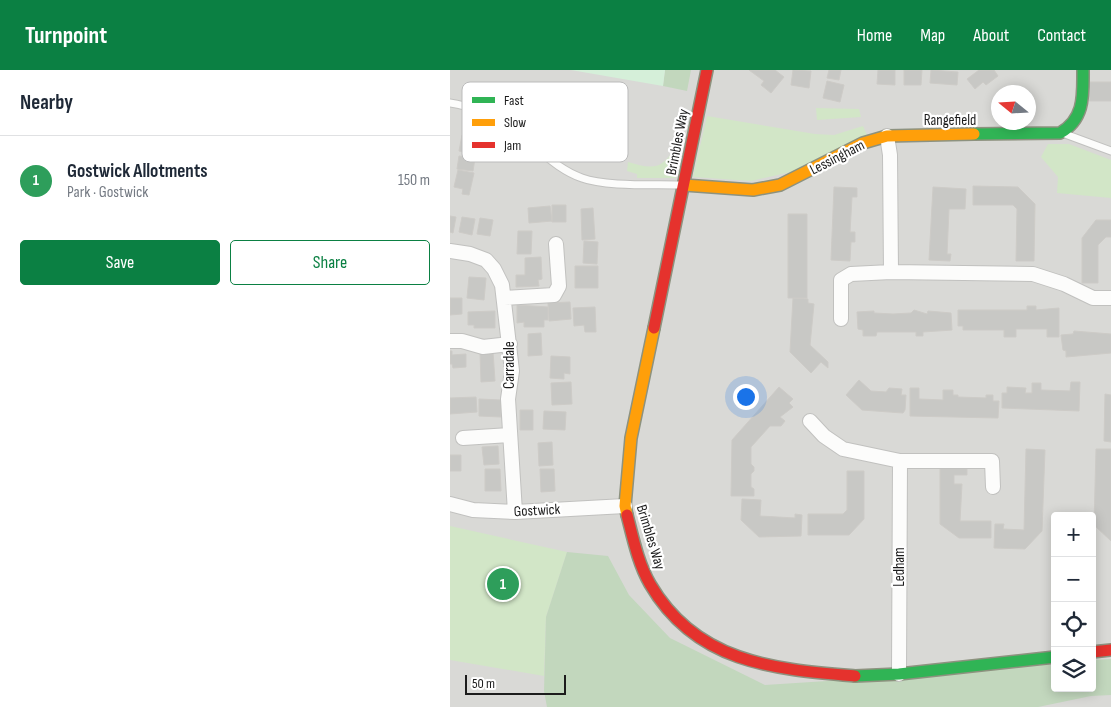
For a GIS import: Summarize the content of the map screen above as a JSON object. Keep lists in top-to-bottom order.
{
  "streets": {
    "street": [
      "Rangefield",
      "Brimbles Way",
      "Lessingham",
      "Carradale",
      "Gostwick",
      "Ledham"
    ]
  },
  "crossings": [
    ["Rangefield", "Lessingham"],
    ["Brimbles Way", "Lessingham"],
    ["Brimbles Way", "Gostwick"],
    ["Brimbles Way", "Ledham"],
    ["Carradale", "Gostwick"]
  ],
  "legend": ["Fast", "Slow", "Jam"],
  "scale_bar": "50 m",
  "north": "left",
  "page": {
    "header": "Turnpoint",
    "nav": [
      "Home",
      "Map",
      "About",
      "Contact"
    ],
    "heading": "Nearby",
    "list": [
      {
        "mark": "1",
        "name": "Gostwick Allotments",
        "note": "Park · Gostwick",
        "value": "150 m"
      }
    ],
    "buttons": ["Save", "Share"],
    "map_buttons": ["+", "−"],
    "pins": "1",
    "scale": "50 m"
  }
}
